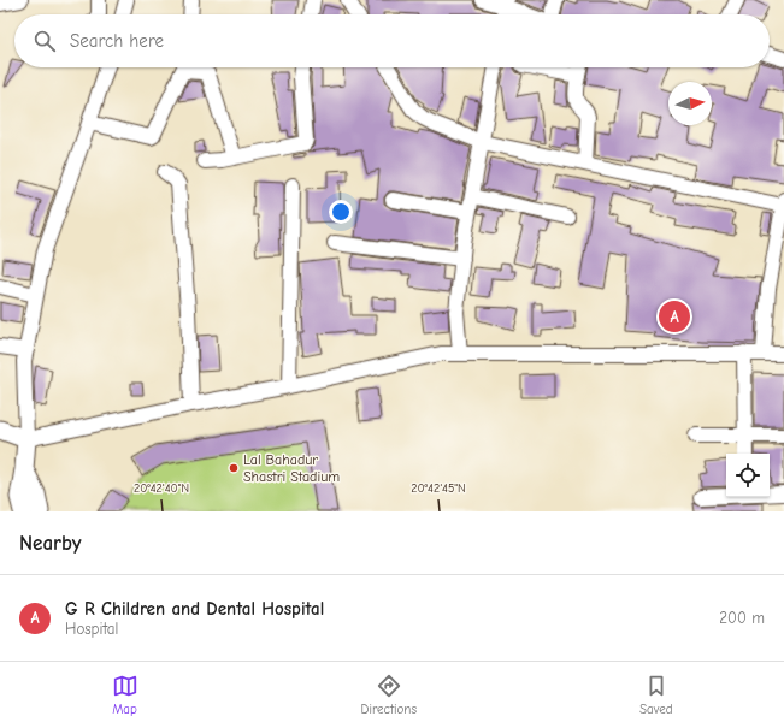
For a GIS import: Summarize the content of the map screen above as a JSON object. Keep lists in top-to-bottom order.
{
  "places": ["Lal Bahadur Shastri Stadium"],
  "north": "right",
  "page": {
    "search": "Search here",
    "pins": "A",
    "heading": "Nearby",
    "list": [
      {
        "mark": "A",
        "name": "G R Children and Dental Hospital",
        "note": "Hospital",
        "value": "200 m"
      }
    ],
    "nav": ["Map", "Directions", "Saved"]
  },
  "coordinates": ["20°42'40\"N", "20°42'45\"N"]
}
